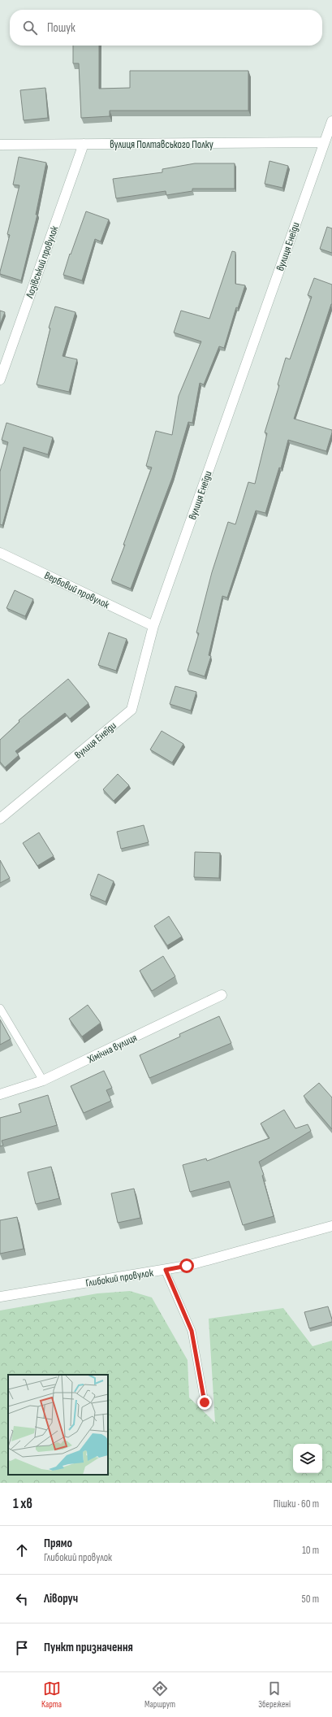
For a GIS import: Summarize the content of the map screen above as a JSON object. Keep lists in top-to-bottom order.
{
  "streets": {
    "street": [
      "вулиця Полтавського Полку",
      "вулиця Енеїди",
      "Лозівський провулок",
      "Вербовий провулок",
      "Хімічна вулиця",
      "Глибокий провулок"
    ]
  },
  "crossings": [
    ["вулиця Полтавського Полку", "вулиця Енеїди"],
    ["вулиця Полтавського Полку", "Лозівський провулок"],
    ["вулиця Енеїди", "Вербовий провулок"]
  ],
  "page": {
    "search": "Пошук",
    "heading": ["1 хв", "Пішки · 60 m"],
    "list": [
      ["Прямо", "Глибокий провулок", "10 m"],
      ["Ліворуч", "50 m"],
      "Пункт призначення"
    ],
    "nav": ["Карта", "Маршрут", "Збережені"]
  }
}
